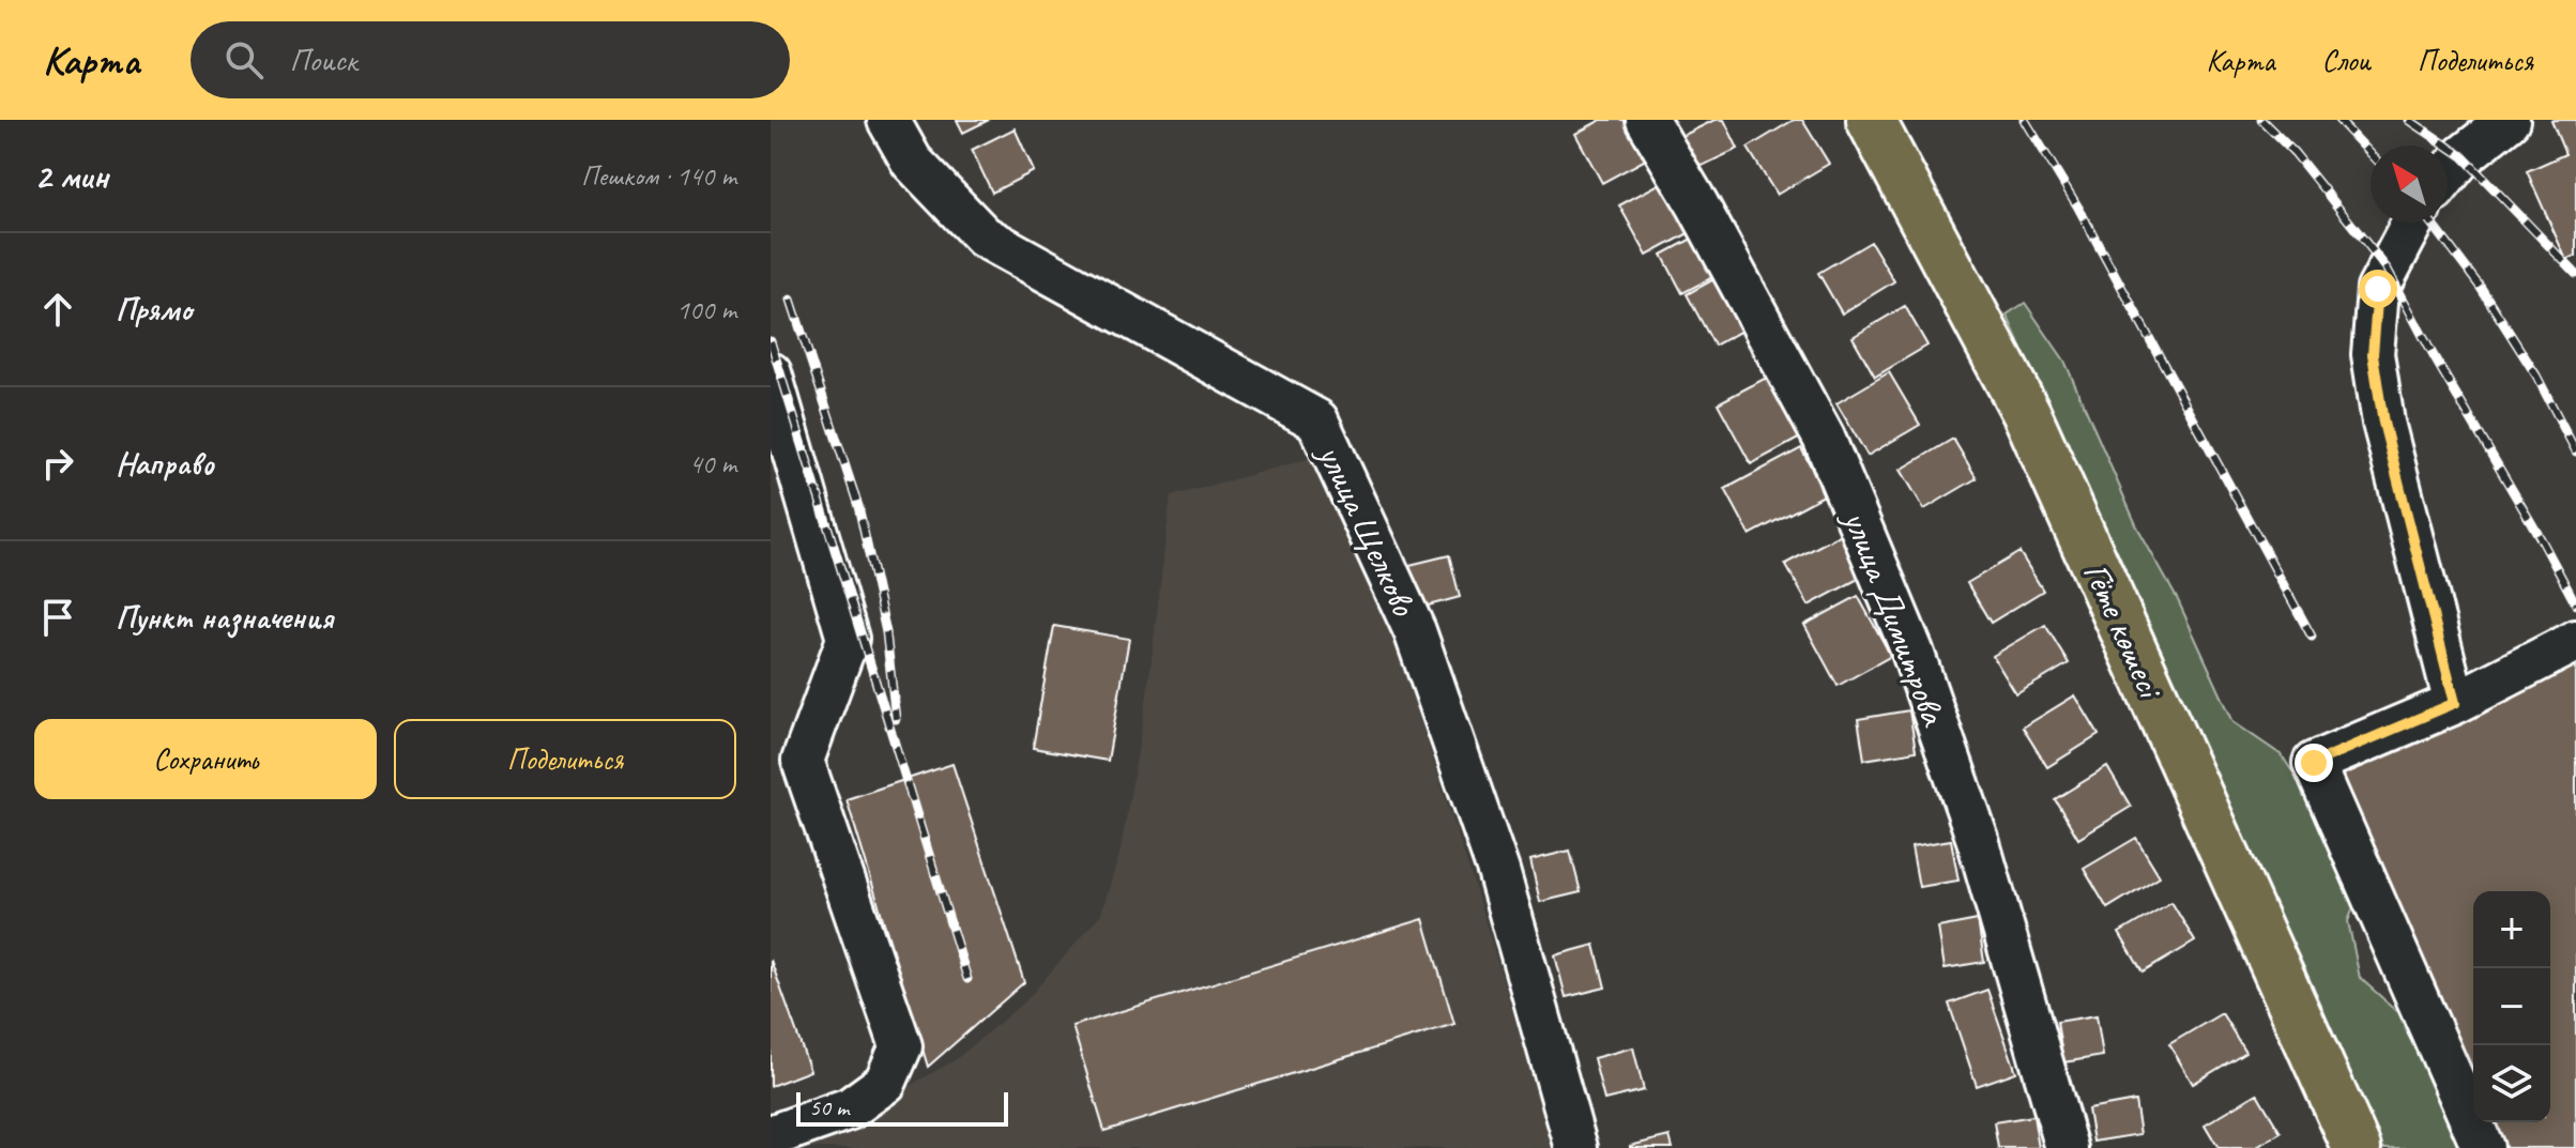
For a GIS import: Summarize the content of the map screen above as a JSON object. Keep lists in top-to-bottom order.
{
  "streets": {
    "main road": ["Гёте көшесі"],
    "street": ["улица Щелково", "улица Димитрова"]
  },
  "scale_bar": "50 m",
  "north": "top left",
  "page": {
    "header": "Карта",
    "search": "Поиск",
    "nav": ["Карта", "Слои", "Поделиться"],
    "heading": ["2 мин", "Пешком · 140 m"],
    "list": [
      ["Прямо", "100 m"],
      ["Направо", "40 m"],
      "Пункт назначения"
    ],
    "buttons": ["Сохранить", "Поделиться"],
    "map_buttons": ["+", "−"],
    "scale": "50 m"
  }
}
